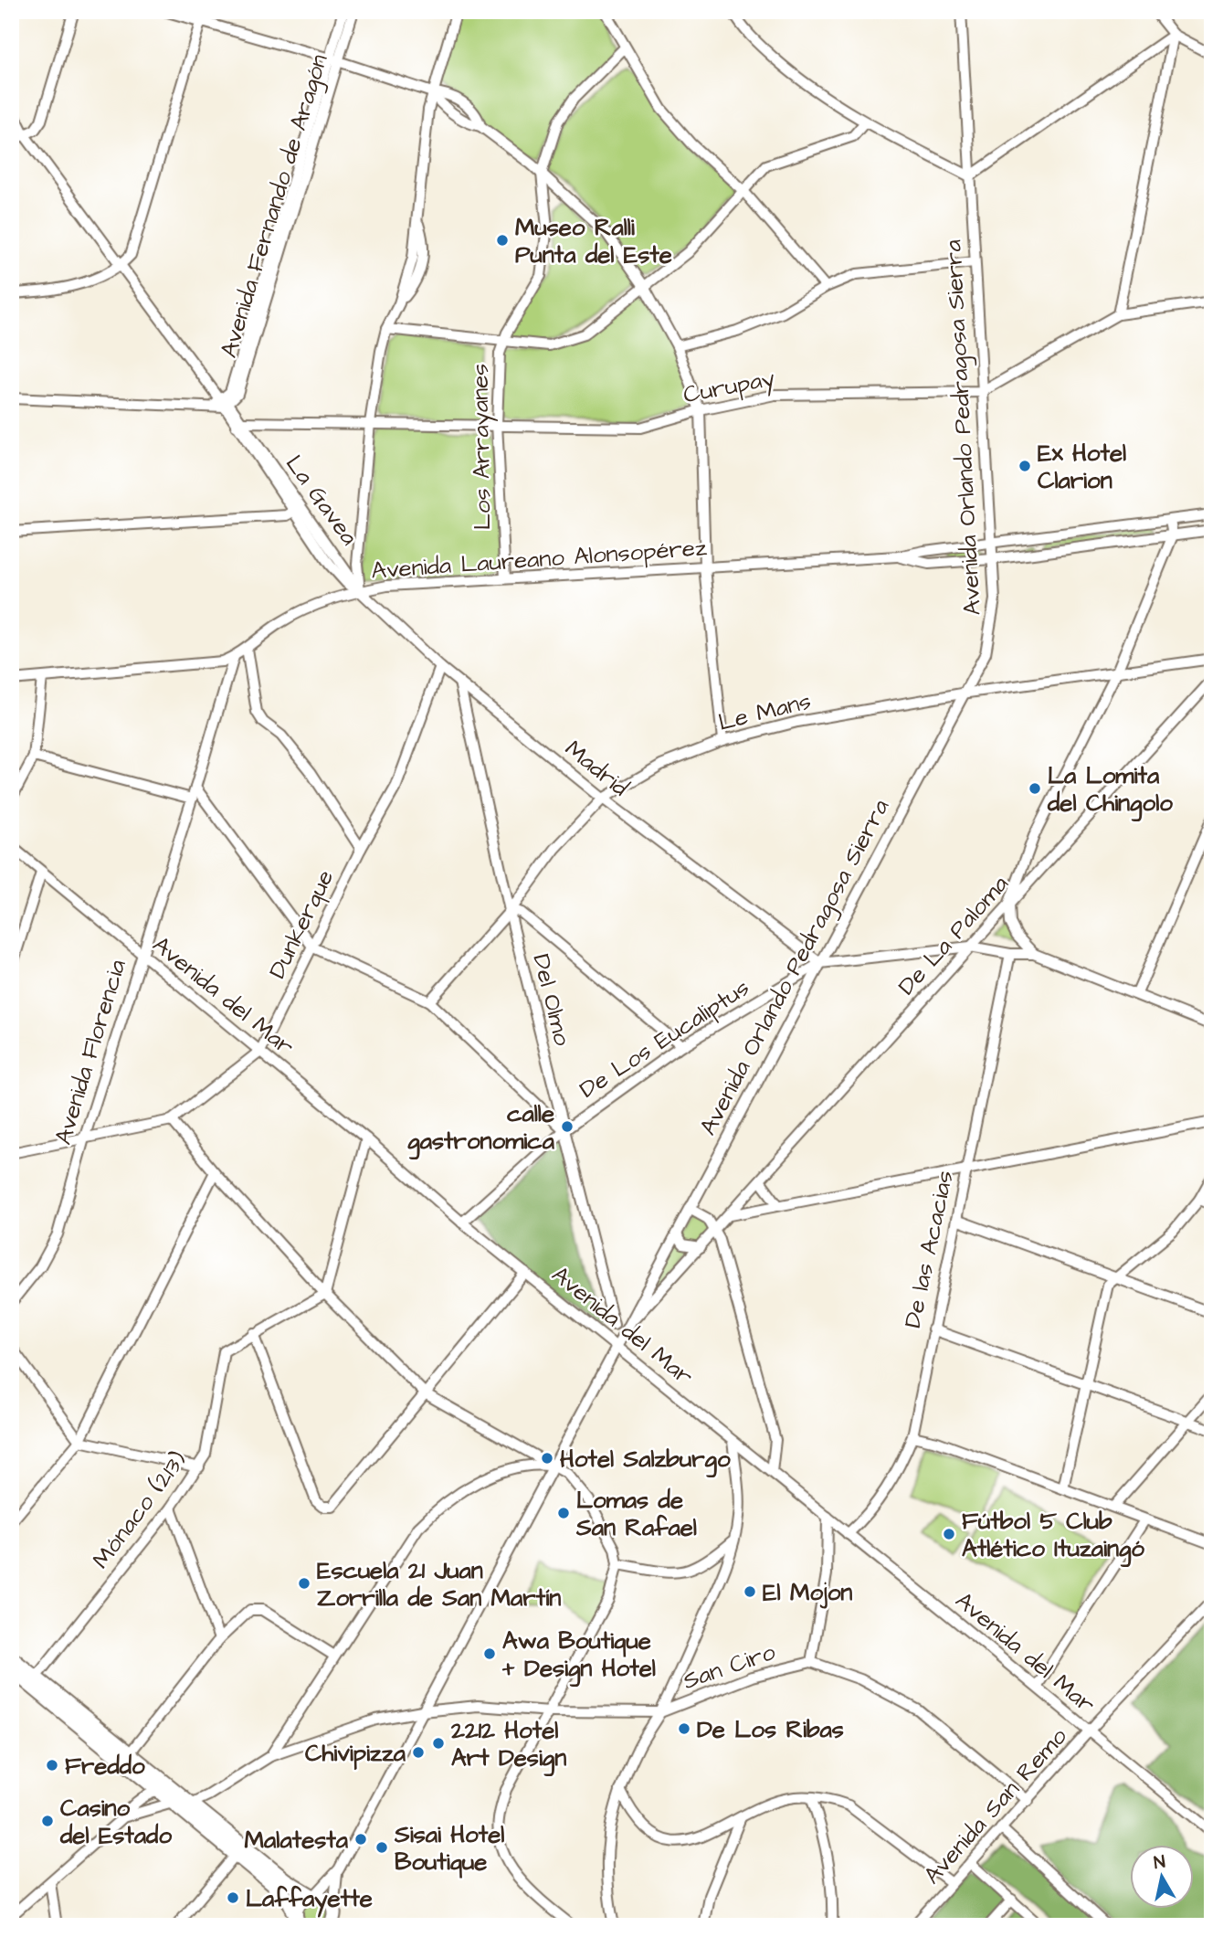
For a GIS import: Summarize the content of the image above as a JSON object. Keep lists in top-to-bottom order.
{
  "streets": {
    "street": [
      "Avenida Fernando de Aragón",
      "Curupay",
      "Avenida Orlando Pedragosa Sierra",
      "Los Arrayanes",
      "La Gavea",
      "Avenida Laureano Alonsopérez",
      "Le Mans",
      "Madrid",
      "Dunkerque",
      "De La Paloma",
      "Avenida del Mar",
      "Del Olmo",
      "De Los Eucaliptus",
      "Avenida Florencia",
      "De las Acacias",
      "Mónaco (213)",
      "San Ciro",
      "Avenida San Remo"
    ]
  },
  "crossings": [
    ["Avenida Fernando de Aragón", "La Gavea"],
    ["Curupay", "Avenida Orlando Pedragosa Sierra"],
    ["Curupay", "Los Arrayanes"],
    ["Curupay", "La Gavea"],
    ["Avenida Orlando Pedragosa Sierra", "Avenida Laureano Alonsopérez"],
    ["Avenida Orlando Pedragosa Sierra", "Le Mans"],
    ["Avenida Orlando Pedragosa Sierra", "Madrid"],
    ["Avenida Orlando Pedragosa Sierra", "De La Paloma"],
    ["Avenida Orlando Pedragosa Sierra", "Avenida del Mar"],
    ["Avenida Orlando Pedragosa Sierra", "De Los Eucaliptus"],
    ["Avenida Orlando Pedragosa Sierra", "San Ciro"],
    ["Los Arrayanes", "Avenida Laureano Alonsopérez"],
    ["La Gavea", "Avenida Laureano Alonsopérez"],
    ["La Gavea", "Madrid"],
    ["Avenida Laureano Alonsopérez", "Madrid"],
    ["Avenida Laureano Alonsopérez", "Avenida Florencia"],
    ["Le Mans", "Madrid"],
    ["Le Mans", "Del Olmo"],
    ["Madrid", "Dunkerque"],
    ["Madrid", "Del Olmo"],
    ["Madrid", "De Los Eucaliptus"],
    ["Dunkerque", "Avenida del Mar"],
    ["Dunkerque", "Avenida Florencia"],
    ["De La Paloma", "De Los Eucaliptus"],
    ["Avenida del Mar", "De Los Eucaliptus"],
    ["Avenida del Mar", "Avenida Florencia"],
    ["Avenida del Mar", "De las Acacias"],
    ["Avenida del Mar", "Avenida San Remo"],
    ["Del Olmo", "De Los Eucaliptus"],
    ["De Los Eucaliptus", "De las Acacias"],
    ["San Ciro", "Avenida San Remo"]
  ],
  "places": [
    "Museo Ralli Punta del Este",
    "Ex Hotel Clarion",
    "La Lomita del Chingolo",
    "calle gastronomica",
    "Hotel Salzburgo",
    "Lomas de San Rafael",
    "Fútbol 5 Club Atlético Ituzaingó",
    "Escuela 21 Juan Zorrilla de San Martín",
    "El Mojon",
    "Awa Boutique + Design Hotel",
    "De Los Ribas",
    "2212 Hotel Art Design",
    "Chivipizza",
    "Freddo",
    "Casino del Estado",
    "Malatesta",
    "Sisai Hotel Boutique",
    "Laffayette"
  ],
  "north": "top"
}
